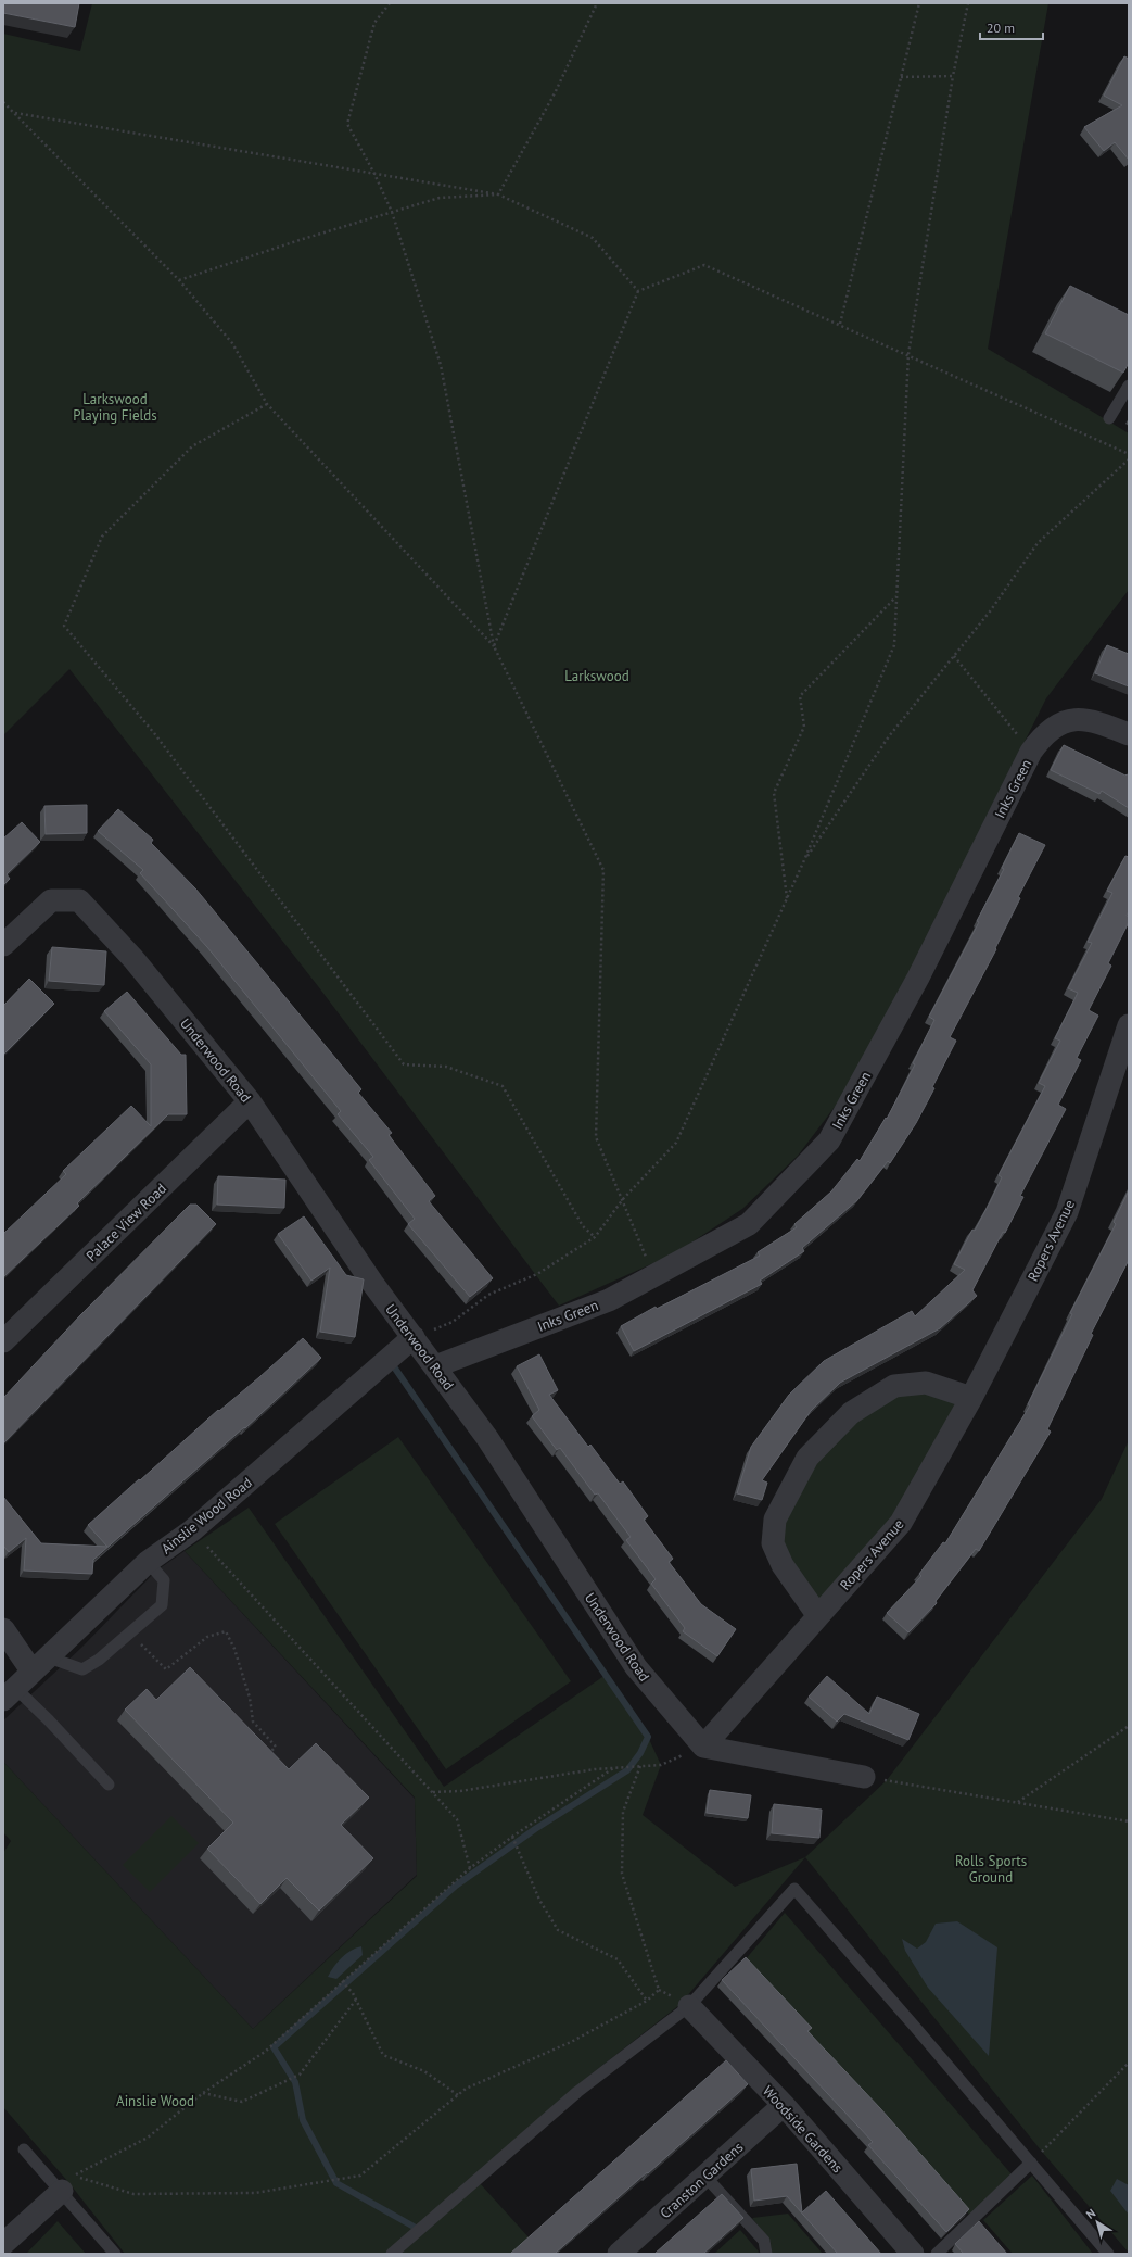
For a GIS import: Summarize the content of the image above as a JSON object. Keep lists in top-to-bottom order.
{
  "streets": {
    "street": [
      "Inks Green",
      "Underwood Road",
      "Palace View Road",
      "Ropers Avenue",
      "Ainslie Wood Road",
      "Woodside Gardens",
      "Cranston Gardens"
    ]
  },
  "crossings": [
    ["Inks Green", "Underwood Road"],
    ["Underwood Road", "Palace View Road"],
    ["Underwood Road", "Ropers Avenue"],
    ["Underwood Road", "Ainslie Wood Road"],
    ["Woodside Gardens", "Cranston Gardens"]
  ],
  "parks": [
    "Larkswood Playing Fields",
    "Larkswood",
    "Rolls Sports Ground",
    "Ainslie Wood"
  ],
  "scale_bar": "20 m",
  "north": "top left"
}
